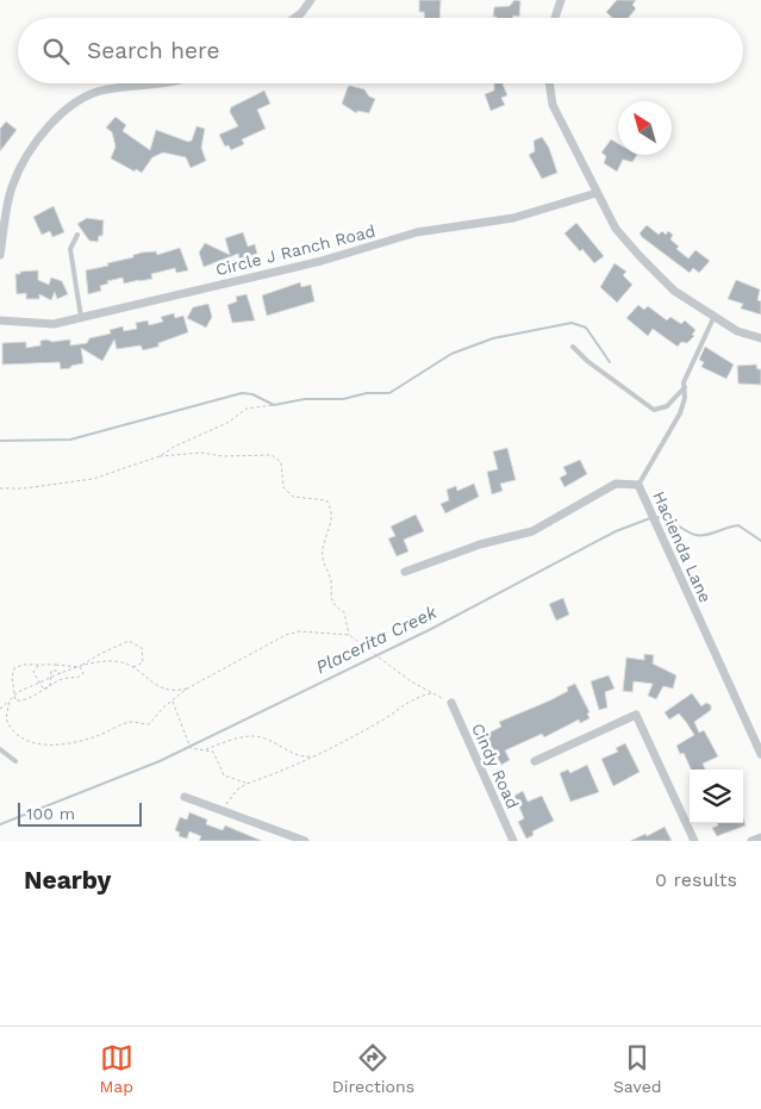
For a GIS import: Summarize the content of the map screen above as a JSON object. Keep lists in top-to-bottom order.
{
  "streets": {
    "street": ["Circle J Ranch Road", "Hacienda Lane", "Cindy Road"]
  },
  "water": ["Placerita Creek"],
  "scale_bar": "100 m",
  "north": "top left",
  "page": {
    "search": "Search here",
    "scale": "100 m",
    "heading": ["Nearby", "0 results"],
    "nav": ["Map", "Directions", "Saved"]
  }
}
